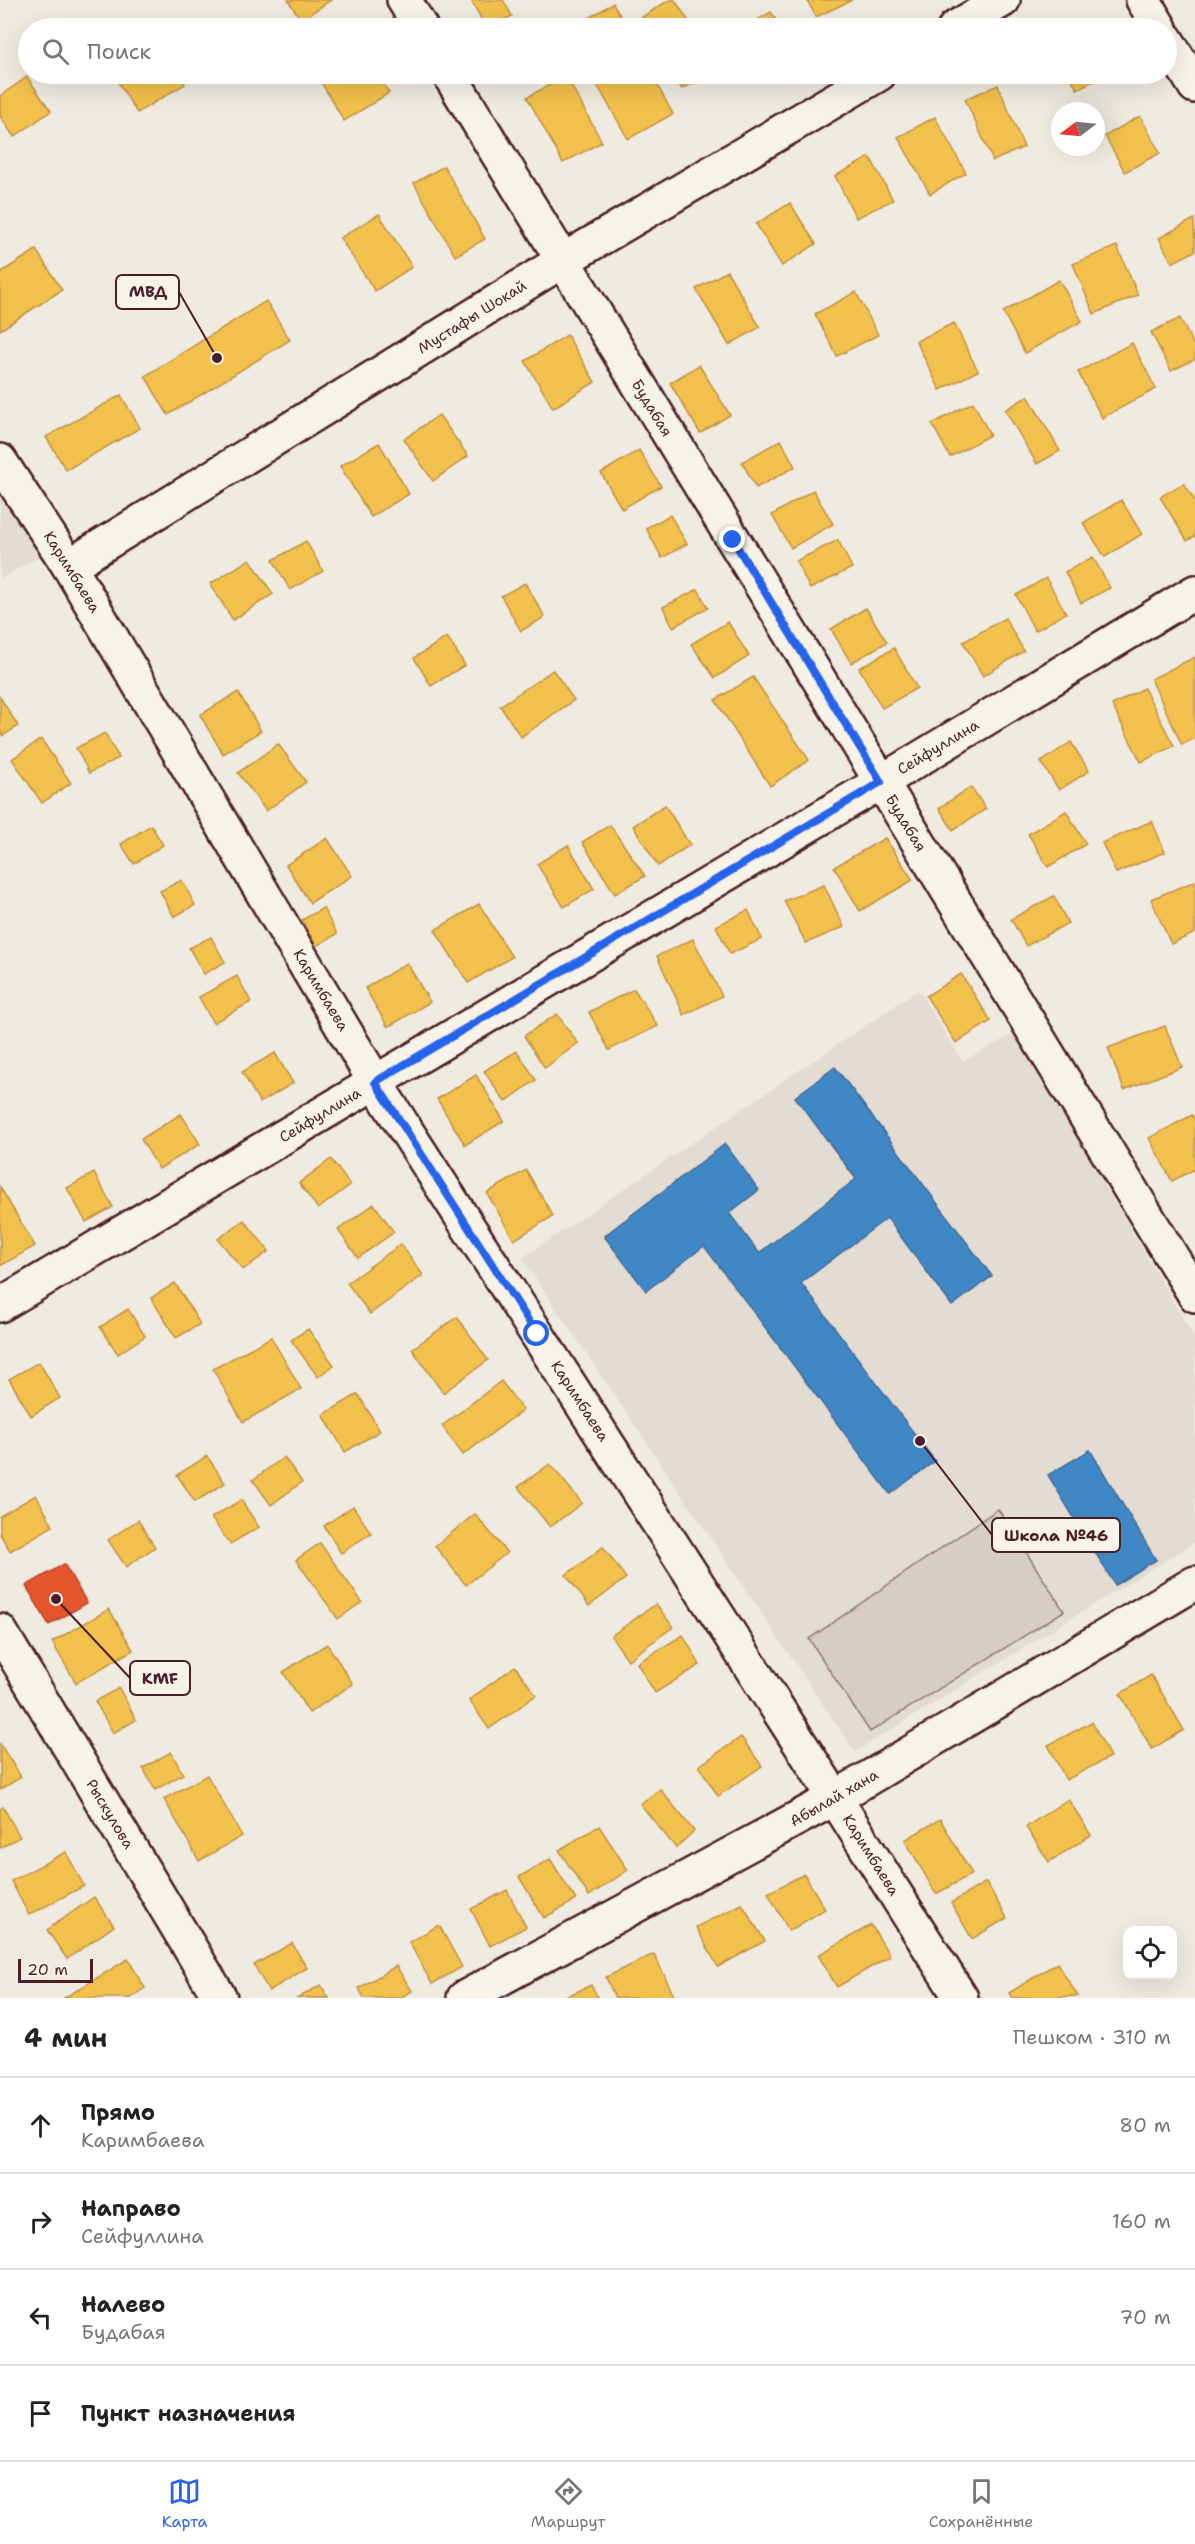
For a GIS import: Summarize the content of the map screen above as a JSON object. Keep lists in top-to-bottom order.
{
  "streets": {
    "street": [
      "Мустафы Шокай",
      "Будабая",
      "Каримбаева",
      "Сейфуллина",
      "Абылай хана",
      "Рыскулова"
    ]
  },
  "crossings": [
    ["Мустафы Шокай", "Будабая"],
    ["Мустафы Шокай", "Каримбаева"],
    ["Будабая", "Сейфуллина"],
    ["Каримбаева", "Сейфуллина"],
    ["Каримбаева", "Абылай хана"]
  ],
  "places": ["МВД", "Школа №46", "KMF"],
  "scale_bar": "20 m",
  "north": "left",
  "page": {
    "search": "Поиск",
    "scale": "20 m",
    "heading": ["4 мин", "Пешком · 310 m"],
    "list": [
      ["Прямо", "Каримбаева", "80 m"],
      ["Направо", "Сейфуллина", "160 m"],
      ["Налево", "Будабая", "70 m"],
      "Пункт назначения"
    ],
    "nav": ["Карта", "Маршрут", "Сохранённые"]
  }
}
